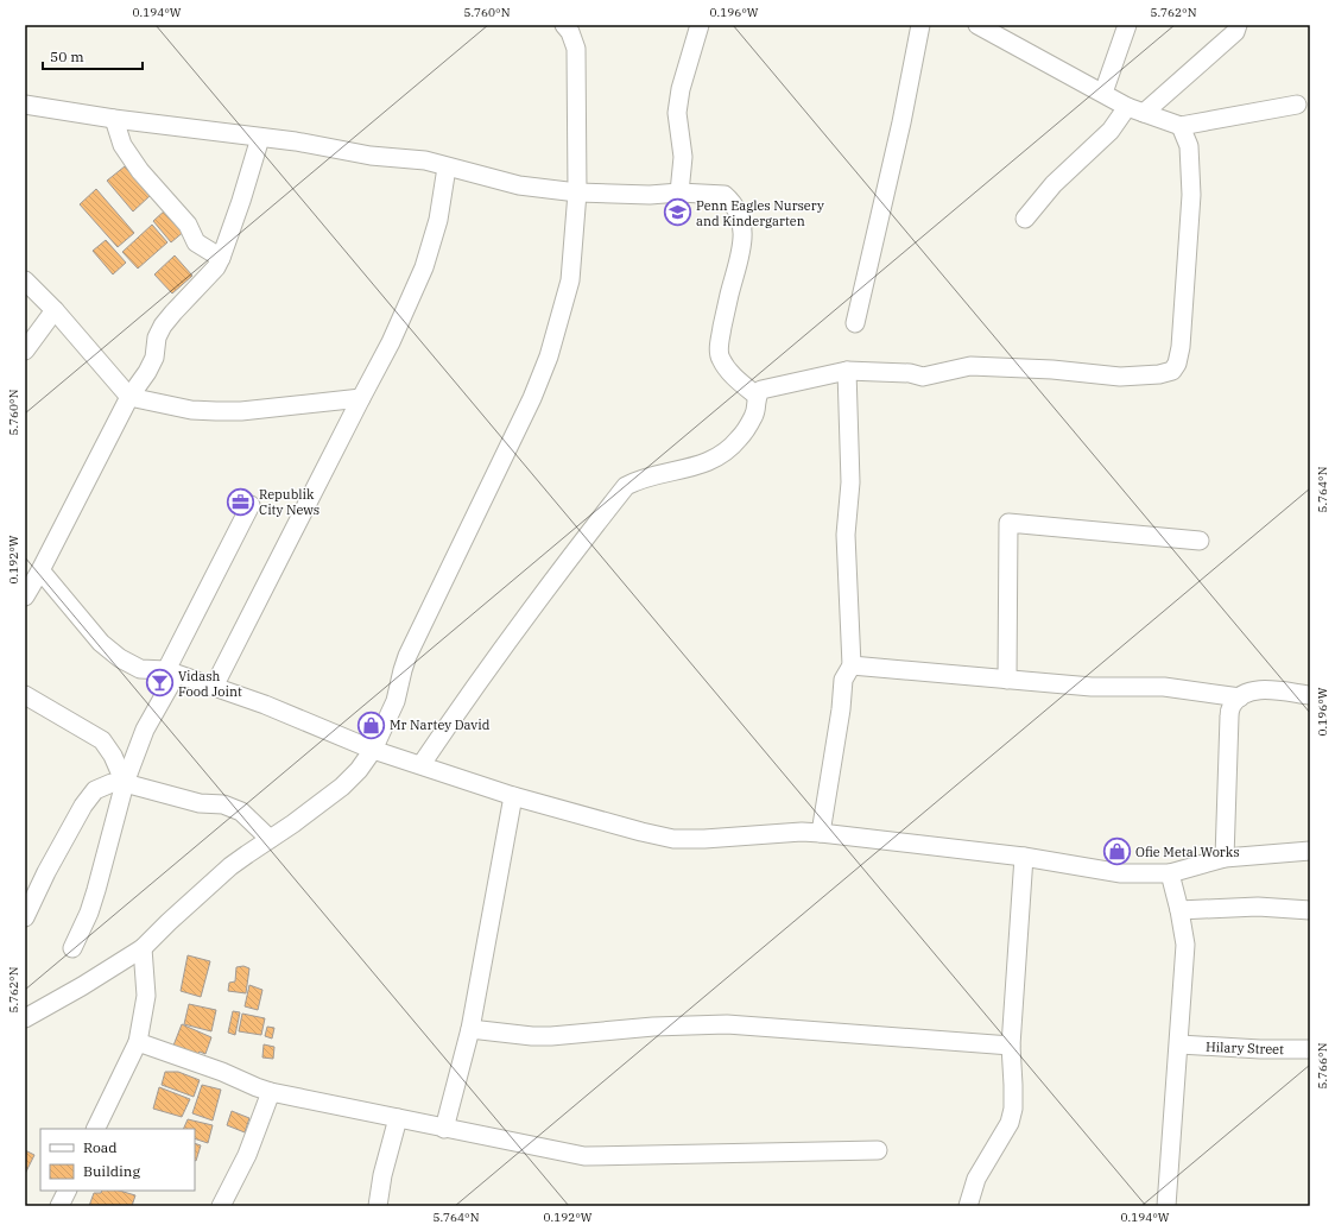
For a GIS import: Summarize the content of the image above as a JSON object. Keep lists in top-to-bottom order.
{
  "streets": {
    "street": ["Hilary Street"]
  },
  "places": {
    "school or university": ["Penn Eagles Nursery and Kindergarten"],
    "office": ["Republik City News"],
    "bar": ["Vidash Food Joint"],
    "shop": ["Mr Nartey David", "Ofie Metal Works"]
  },
  "legend": ["Road", "Building"],
  "scale_bar": "50 m",
  "coordinates": [
    "0.194°W",
    "5.760°N",
    "0.196°W",
    "5.762°N",
    "5.764°N",
    "0.192°W",
    "5.766°N"
  ]
}
